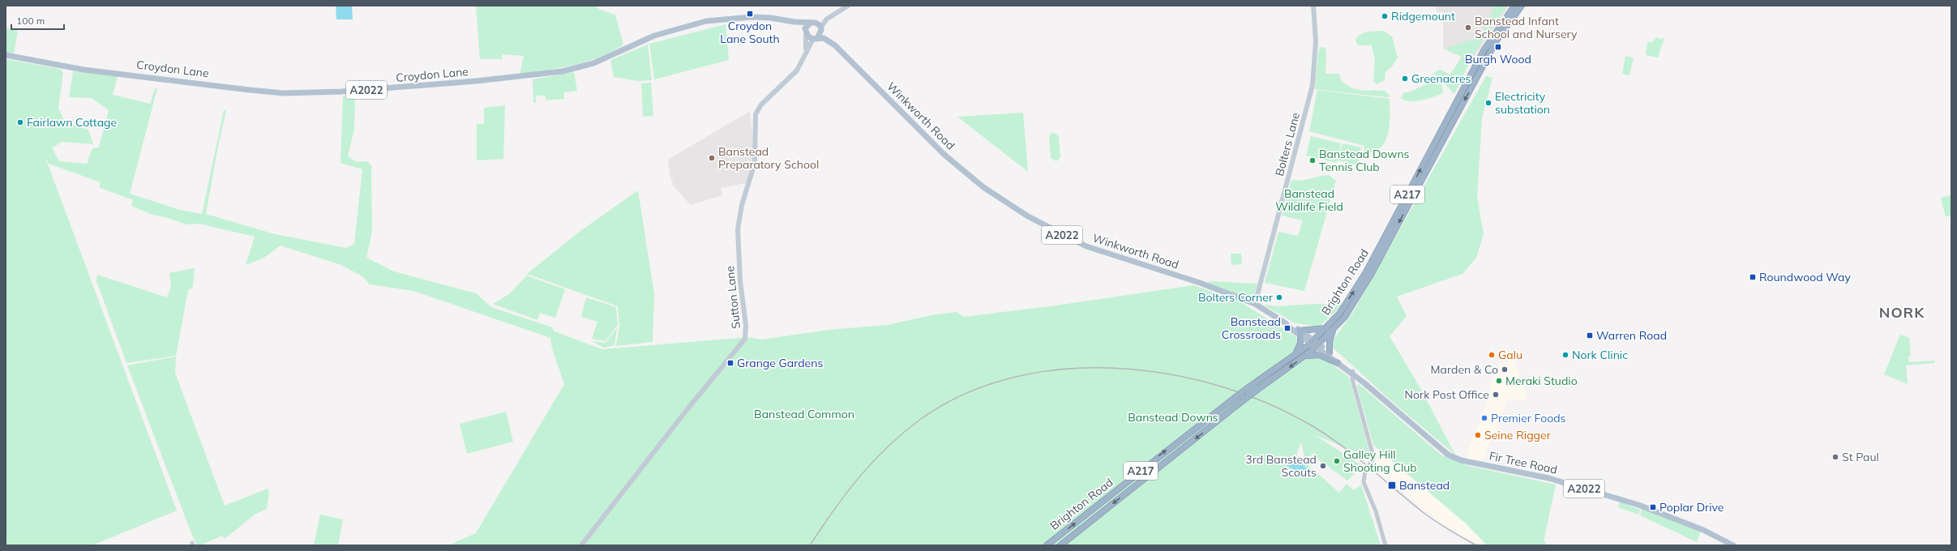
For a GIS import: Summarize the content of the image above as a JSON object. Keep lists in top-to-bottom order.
{
  "streets": {
    "highway": ["A217", "Brighton Road"],
    "main road": [
      "Croydon Lane",
      "A2022",
      "Winkworth Road",
      "Bolters Lane",
      "Sutton Lane",
      "Fir Tree Road"
    ]
  },
  "crossings": [
    ["Croydon Lane", "Winkworth Road"],
    ["Winkworth Road", "Bolters Lane"],
    ["Winkworth Road", "Fir Tree Road"],
    ["Brighton Road", "Fir Tree Road"]
  ],
  "districts": ["NORK"],
  "parks": ["Banstead Wildlife Field", "Banstead Common", "Banstead Downs"],
  "places": {
    "transit": [
      "Croydon Lane South",
      "Burgh Wood",
      "Roundwood Way",
      "Banstead Crossroads",
      "Warren Road",
      "Grange Gardens",
      "Banstead",
      "Poplar Drive"
    ],
    "other": [
      "Ridgemount",
      "Banstead Infant School and Nursery",
      "Greenacres",
      "Electricity substation",
      "Fairlawn Cottage",
      "Banstead Preparatory School",
      "Banstead Downs Tennis Club",
      "Bolters Corner",
      "Galu",
      "Nork Clinic",
      "Marden & Co",
      "Meraki Studio",
      "Nork Post Office",
      "Premier Foods",
      "Seine Rigger",
      "St Paul",
      "Galley Hill Shooting Club",
      "3rd Banstead Scouts"
    ]
  },
  "scale_bar": "100 m"
}
